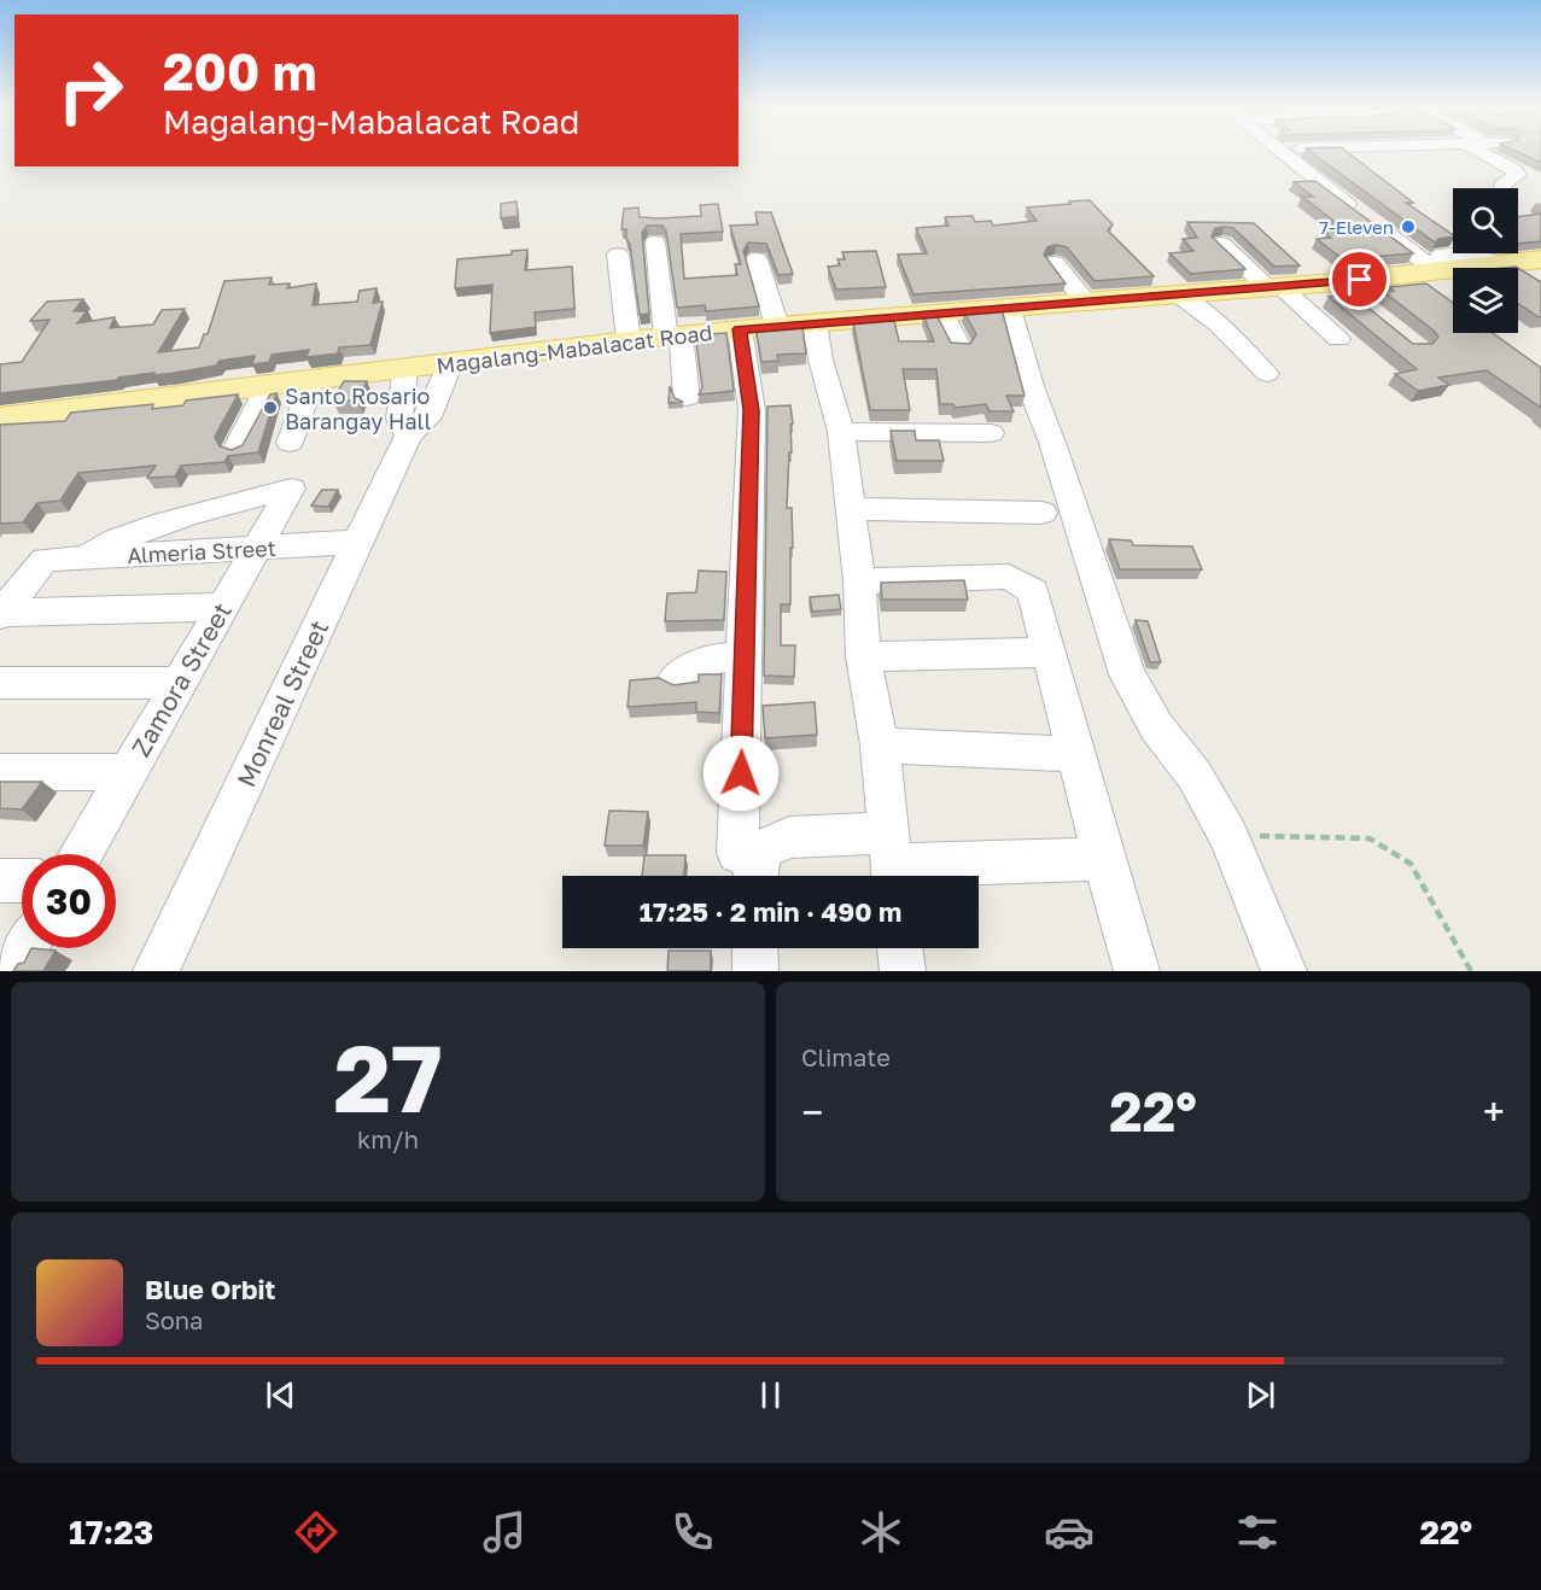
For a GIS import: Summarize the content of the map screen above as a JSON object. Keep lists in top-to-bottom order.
{
  "streets": {
    "main road": ["Magalang-Mabalacat Road"],
    "street": ["Almeria Street", "Zamora Street", "Monreal Street"]
  },
  "crossings": [
    ["Almeria Street", "Zamora Street"],
    ["Almeria Street", "Monreal Street"]
  ],
  "places": ["7-Eleven", "Santo Rosario Barangay Hall"],
  "page": {
    "turn": ["200 m", "Magalang-Mabalacat Road"],
    "limit": "30",
    "trip": "17:25 · 2 min · 490 m",
    "tile": [
      ["27", "km/h"],
      "Climate"
    ],
    "heat": ["−", "22°", "+"],
    "song": ["Blue Orbit", "Sona"],
    "tabs": ["17:23", "22°"]
  }
}
